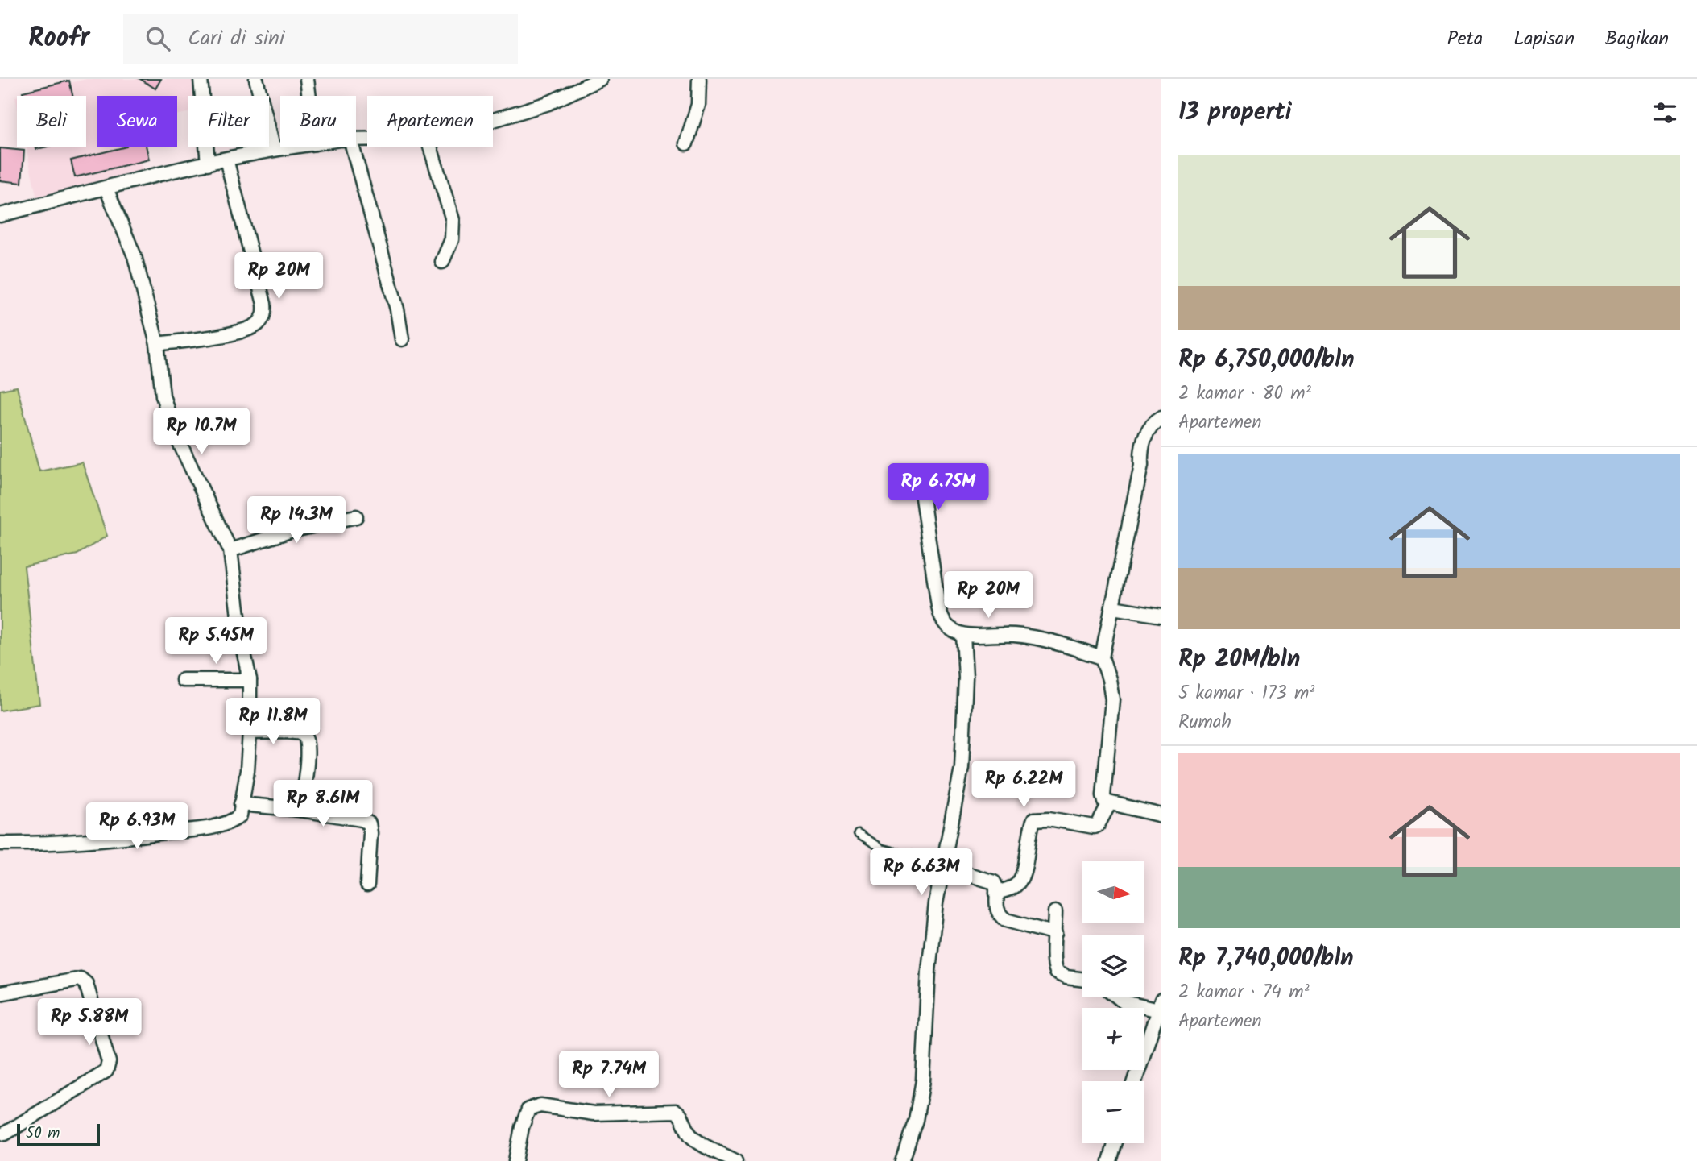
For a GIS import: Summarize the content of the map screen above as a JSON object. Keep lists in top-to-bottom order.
{
  "scale_bar": "50 m",
  "north": "right",
  "page": {
    "header": "Roofr",
    "search": "Cari di sini",
    "nav": ["Peta", "Lapisan", "Bagikan"],
    "heading": "13 properti",
    "chip": [
      "Beli",
      "Sewa",
      "Filter",
      "Baru",
      "Apartemen"
    ],
    "list": [
      {
        "name": "Rp 6,750,000/bln",
        "note": "2 kamar · 80 m² · Apartemen"
      },
      {
        "name": "Rp 20M/bln",
        "note": "5 kamar · 173 m² · Rumah"
      },
      {
        "name": "Rp 7,740,000/bln",
        "note": "2 kamar · 74 m² · Apartemen"
      }
    ],
    "price": [
      "Rp 20M",
      "Rp 10.7M",
      "Rp 6.75M",
      "Rp 14.3M",
      "Rp 20M",
      "Rp 5.45M",
      "Rp 11.8M",
      "Rp 6.22M",
      "Rp 8.61M",
      "Rp 6.93M",
      "Rp 6.63M",
      "Rp 5.88M",
      "Rp 7.74M"
    ],
    "map_buttons": ["+", "−"],
    "scale": "50 m"
  }
}
